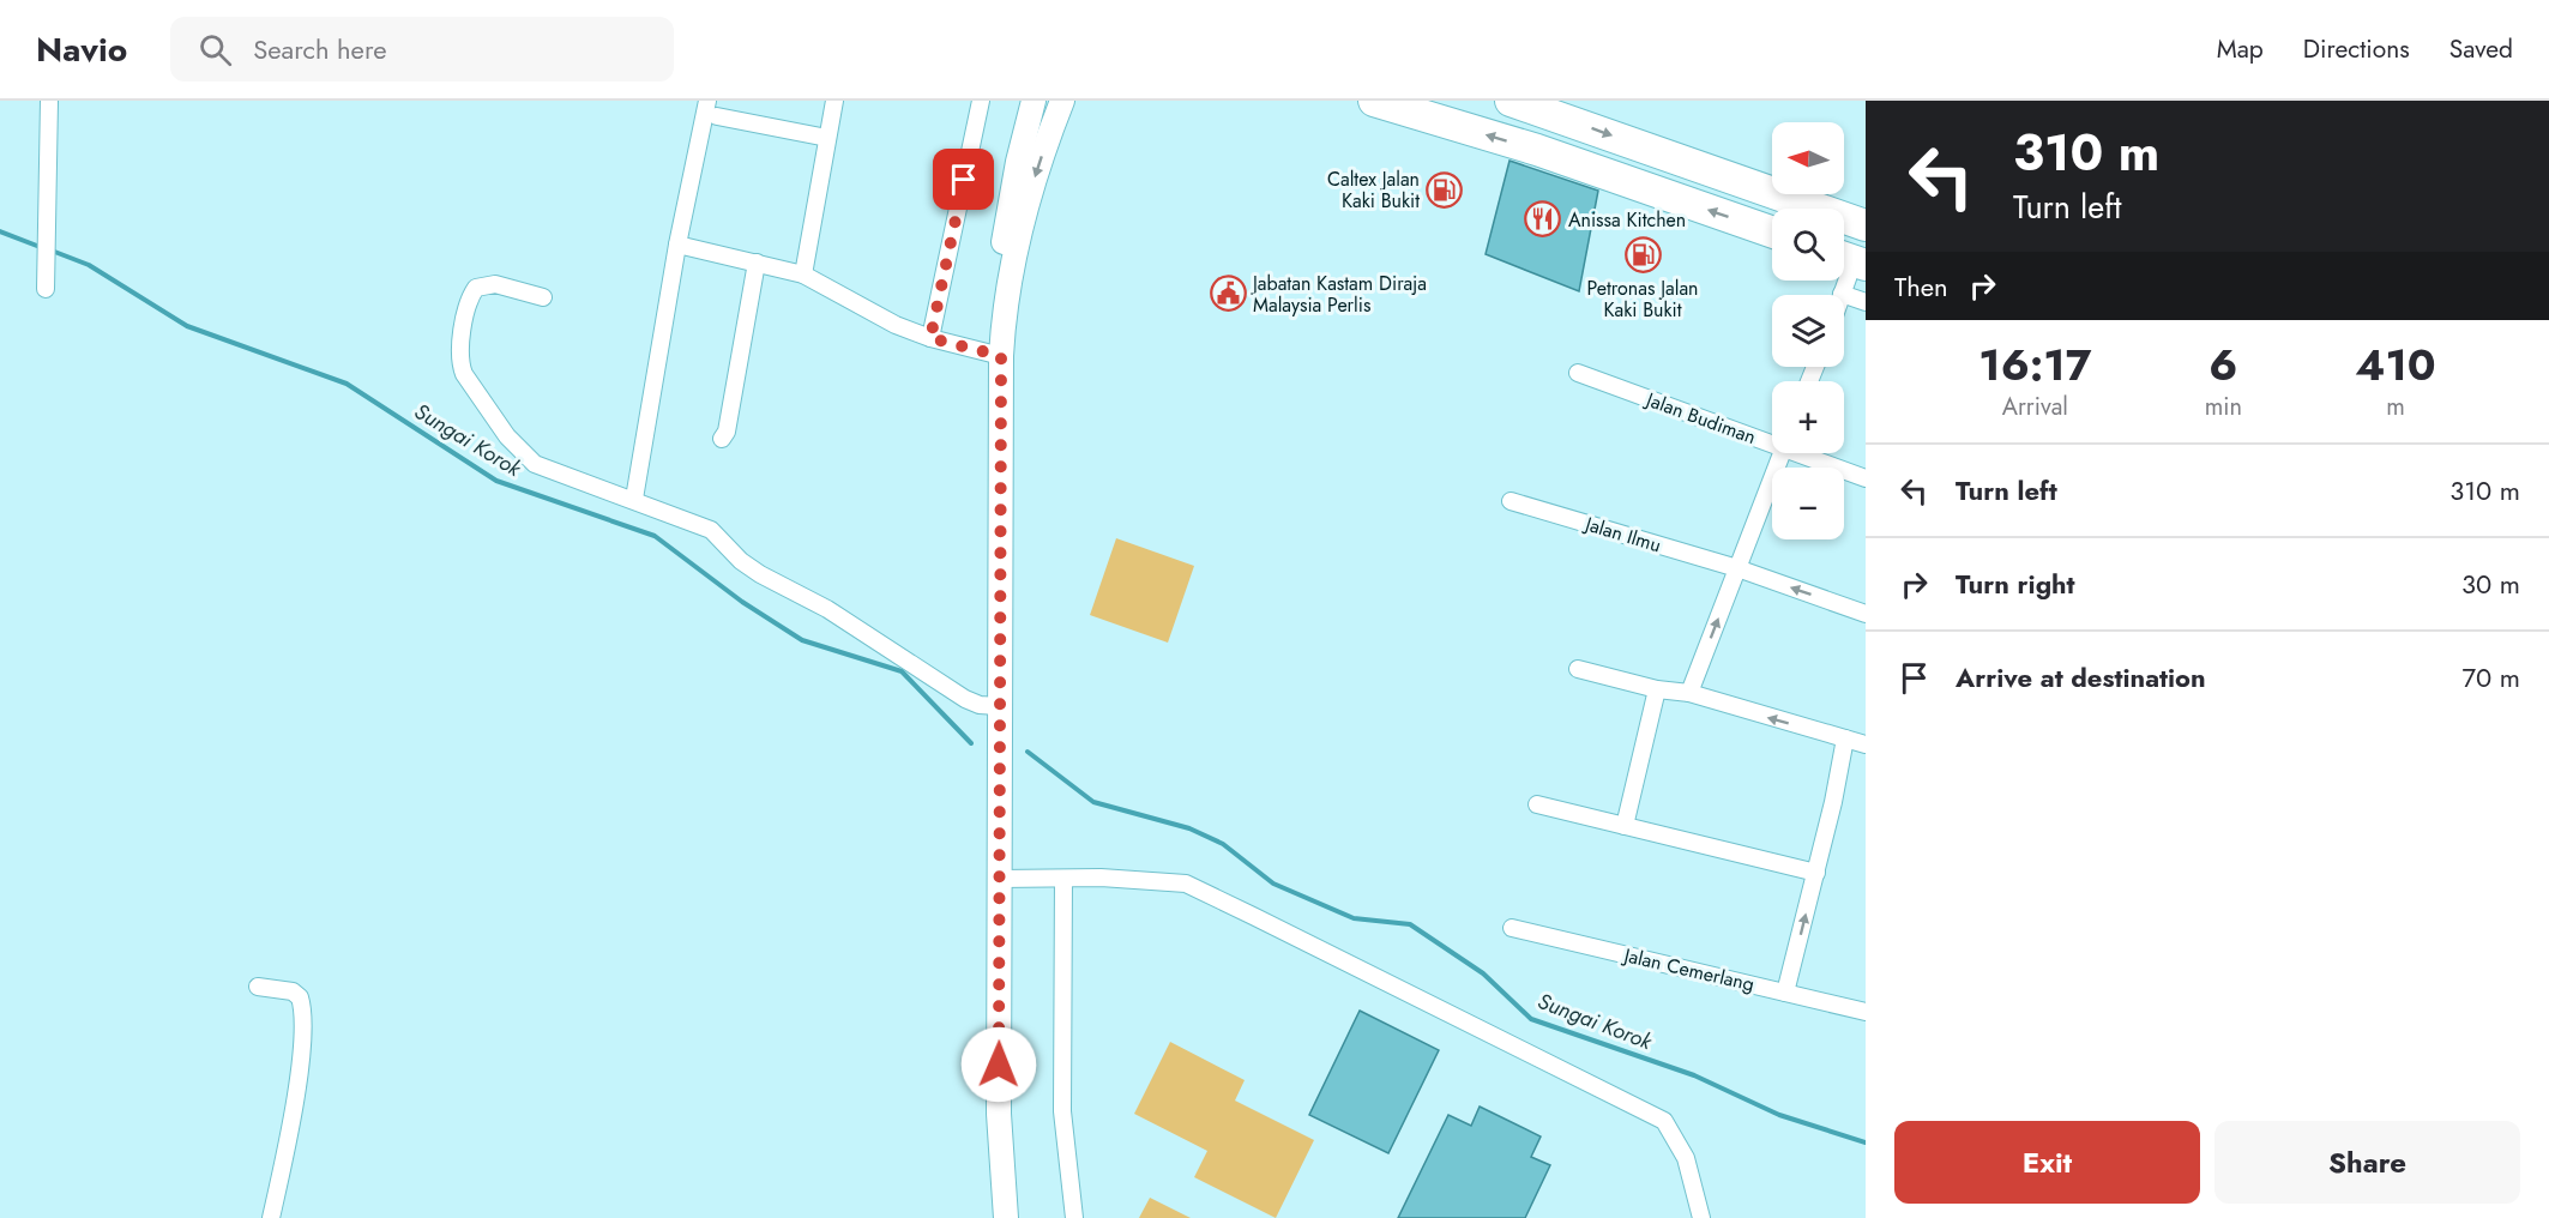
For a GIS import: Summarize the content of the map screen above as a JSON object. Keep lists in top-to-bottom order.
{
  "streets": {
    "street": ["Jalan Budiman", "Jalan Ilmu", "Jalan Cemerlang"]
  },
  "water": ["Sungai Korok"],
  "places": {
    "fuel station": ["Caltex Jalan Kaki Bukit", "Petronas Jalan Kaki Bukit"],
    "restaurant": ["Anissa Kitchen"],
    "public building": ["Jabatan Kastam Diraja Malaysia Perlis"]
  },
  "north": "left",
  "page": {
    "header": "Navio",
    "search": "Search here",
    "nav": ["Map", "Directions", "Saved"],
    "turn": ["310 m", "Turn left"],
    "map_buttons": ["+", "−"],
    "then": "Then",
    "eta": [
      "16:17",
      "Arrival",
      "6",
      "min",
      "410",
      "m"
    ],
    "list": [
      {
        "name": "Turn left",
        "value": "310 m"
      },
      {
        "name": "Turn right",
        "value": "30 m"
      },
      {
        "name": "Arrive at destination",
        "value": "70 m"
      }
    ],
    "buttons": ["Exit", "Share"]
  }
}
